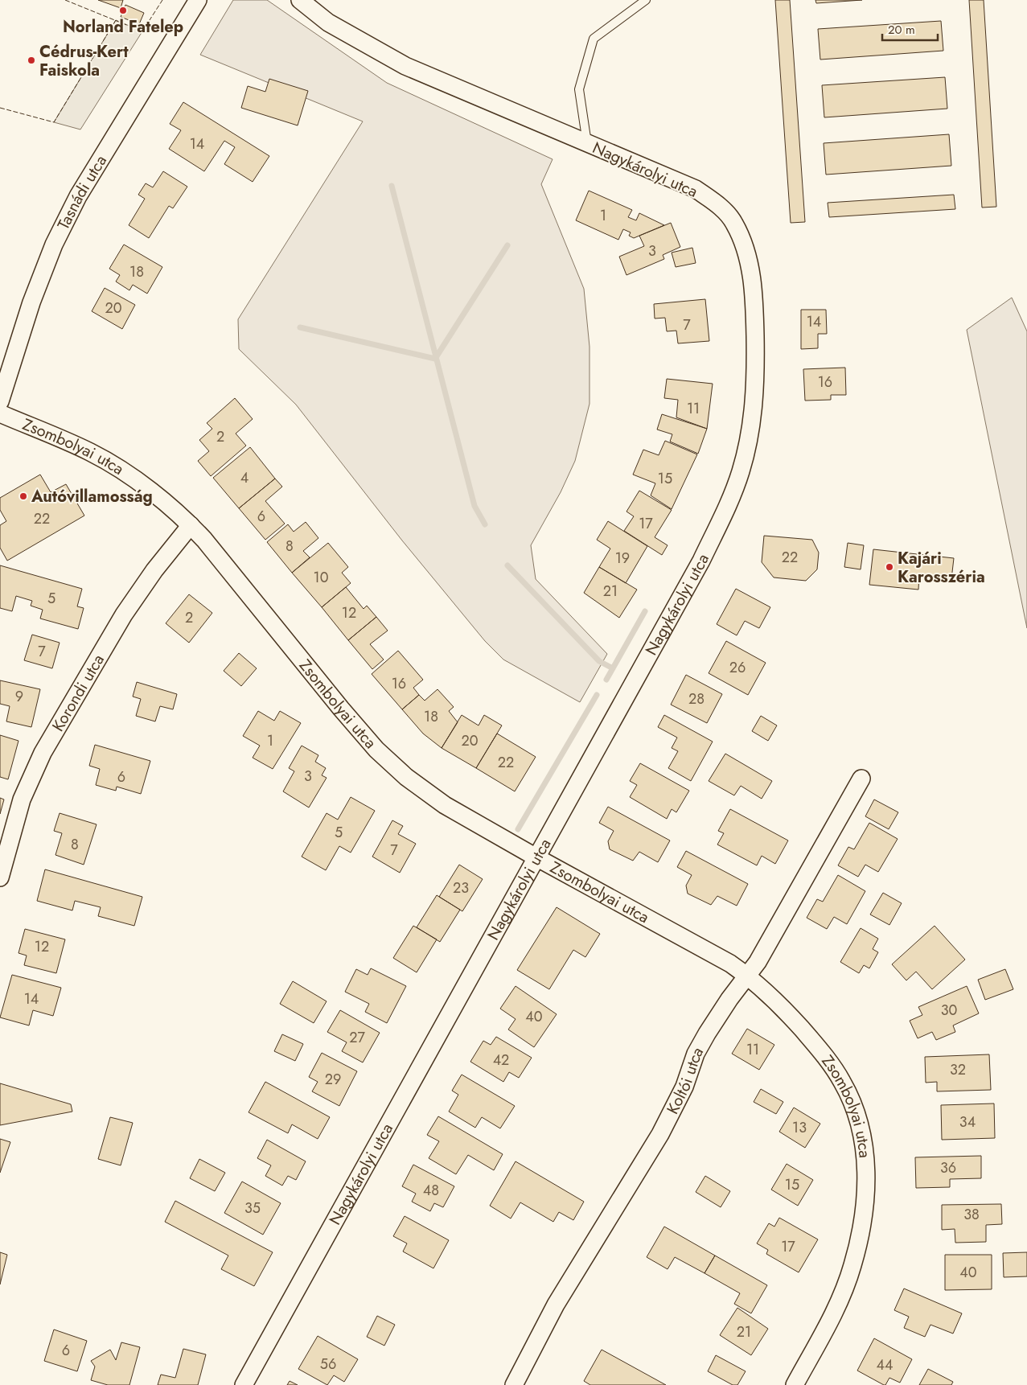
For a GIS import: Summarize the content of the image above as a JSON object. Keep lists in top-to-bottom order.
{
  "streets": {
    "street": [
      "Nagykárolyi utca",
      "Tasnádi utca",
      "Zsombolyai utca",
      "Korondi utca",
      "Koltói utca"
    ]
  },
  "crossings": [
    ["Nagykárolyi utca", "Zsombolyai utca"],
    ["Zsombolyai utca", "Korondi utca"],
    ["Zsombolyai utca", "Koltói utca"]
  ],
  "places": [
    "Norland Fatelep",
    "Cédrus-Kert Faiskola",
    "Autóvillamosság",
    "Kajári Karosszéria"
  ],
  "house_numbers": [
    "14",
    "1",
    "3",
    "18",
    "20",
    "14",
    "7",
    "16",
    "11",
    "2",
    "4",
    "15",
    "6",
    "22",
    "17",
    "8",
    "22",
    "19",
    "10",
    "21",
    "5",
    "12",
    "2",
    "7",
    "26",
    "16",
    "9",
    "28",
    "18",
    "1",
    "20",
    "22",
    "3",
    "6",
    "5",
    "8",
    "7",
    "23",
    "12",
    "14",
    "30",
    "40",
    "27",
    "11",
    "42",
    "32",
    "29",
    "34",
    "13",
    "36",
    "15",
    "48",
    "35",
    "38",
    "17",
    "40",
    "21",
    "6",
    "56",
    "44"
  ],
  "scale_bar": "20 m"
}
